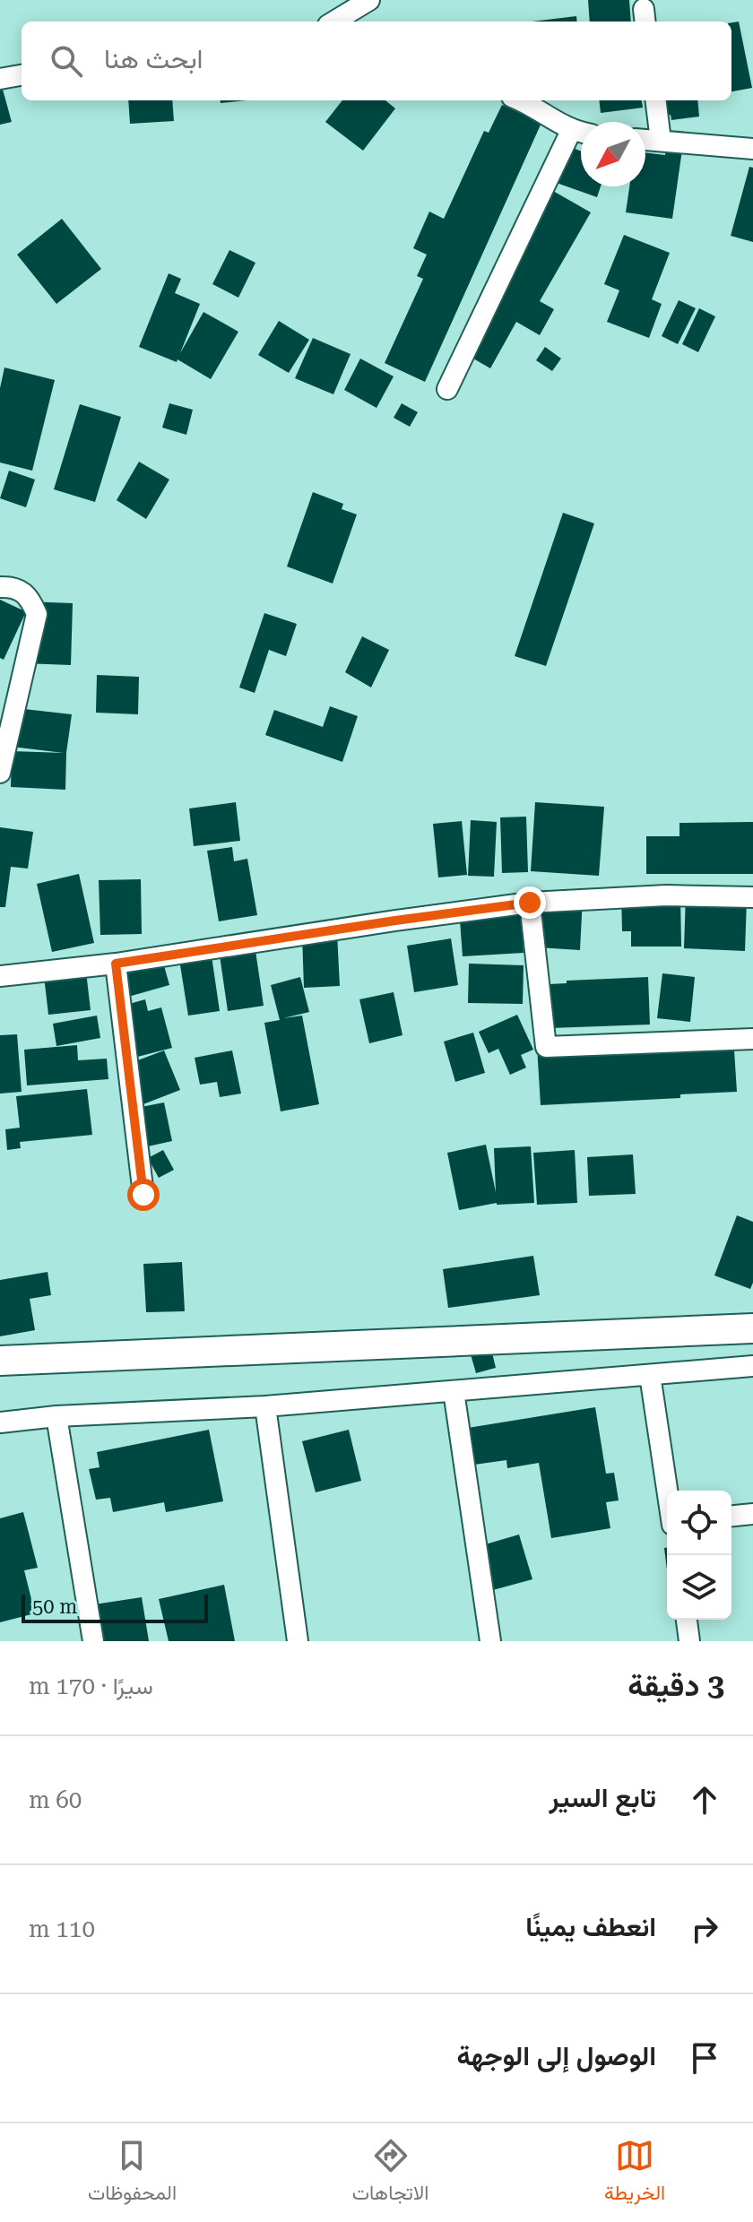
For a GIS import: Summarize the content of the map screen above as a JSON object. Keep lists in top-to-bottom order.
{
  "scale_bar": "50 m",
  "north": "bottom left",
  "page": {
    "search": "ابحث هنا",
    "scale": "50 m",
    "heading": ["3 دقيقة", "سيرًا · 170 m"],
    "list": [
      ["تابع السير", "60 m"],
      ["انعطف يمينًا", "110 m"],
      "الوصول إلى الوجهة"
    ],
    "nav": ["الخريطة", "الاتجاهات", "المحفوظات"]
  }
}
